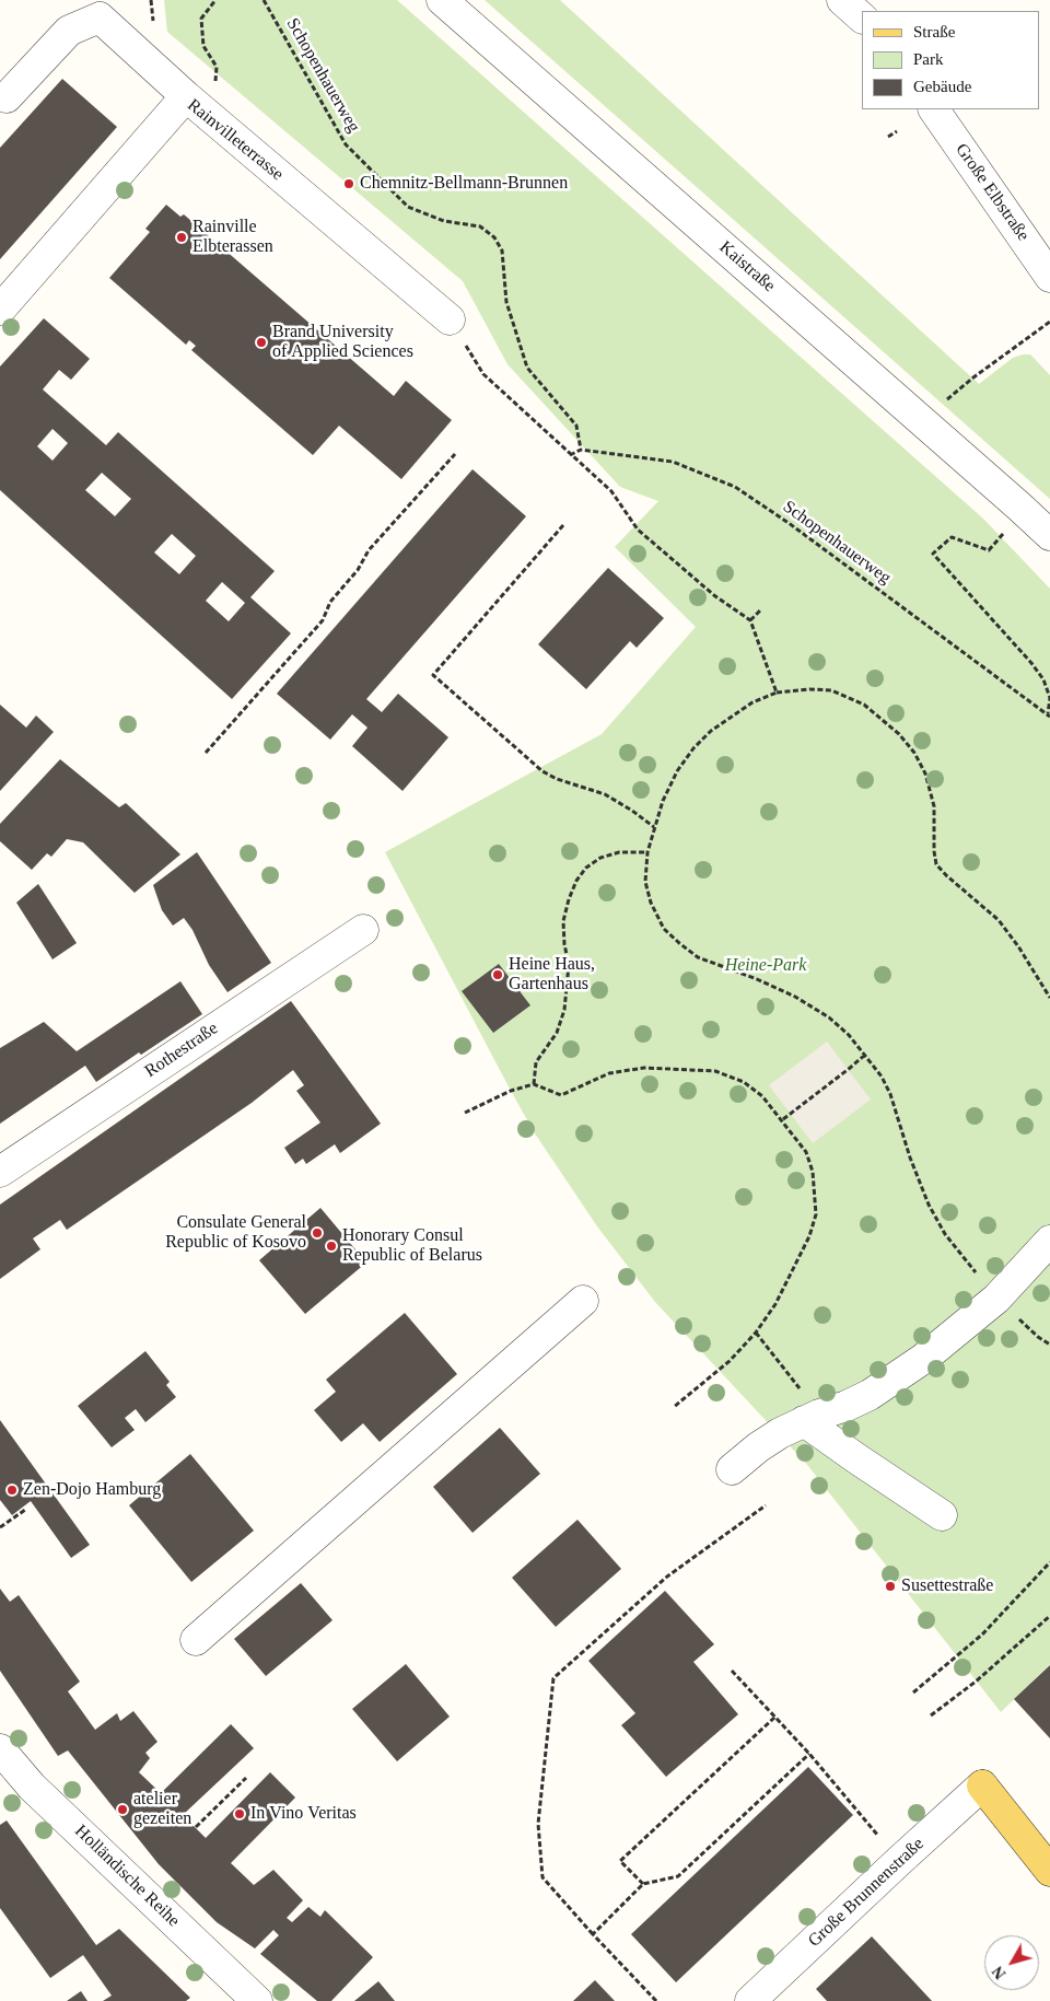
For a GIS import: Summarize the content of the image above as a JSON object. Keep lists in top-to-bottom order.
{
  "streets": {
    "street": [
      "Rainvilleterrasse",
      "Große Elbstraße",
      "Kaistraße",
      "Rothestraße",
      "Holländische Reihe",
      "Große Brunnenstraße"
    ],
    "path": ["Schopenhauerweg"]
  },
  "parks": ["Heine-Park"],
  "places": [
    "Chemnitz-Bellmann-Brunnen",
    "Rainville Elbterassen",
    "Brand University of Applied Sciences",
    "Heine Haus, Gartenhaus",
    "Consulate General Republic of Kosovo",
    "Honorary Consul Republic of Belarus",
    "Zen-Dojo Hamburg",
    "Susettestraße",
    "atelier gezeiten",
    "In Vino Veritas"
  ],
  "legend": ["Straße", "Park", "Gebäude"],
  "north": "bottom left"
}
